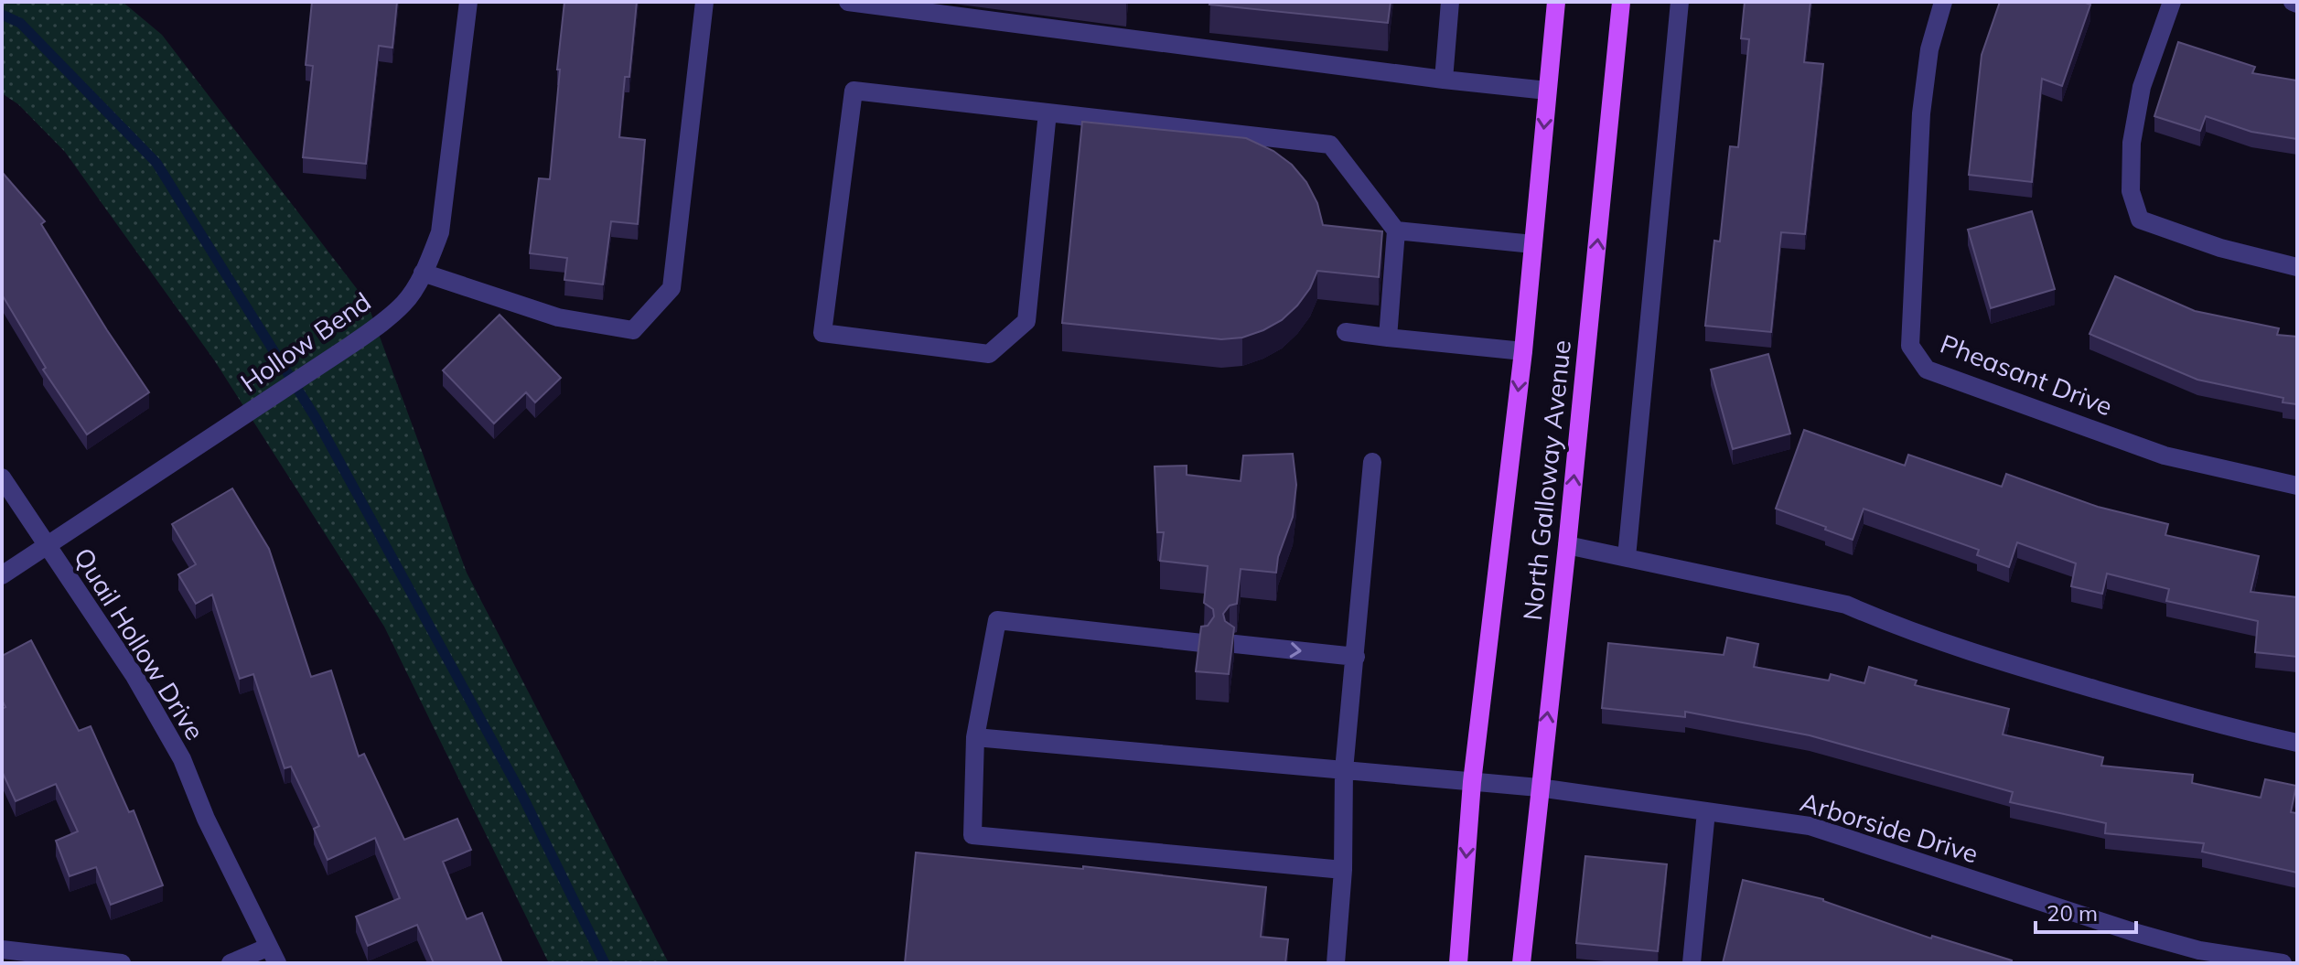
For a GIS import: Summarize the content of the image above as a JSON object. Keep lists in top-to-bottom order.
{
  "streets": {
    "main road": ["North Galloway Avenue"],
    "street": [
      "Hollow Bend",
      "Pheasant Drive",
      "Quail Hollow Drive",
      "Arborside Drive"
    ]
  },
  "crossings": [
    ["Hollow Bend", "Quail Hollow Drive"],
    ["North Galloway Avenue", "Arborside Drive"]
  ],
  "scale_bar": "20 m"
}
